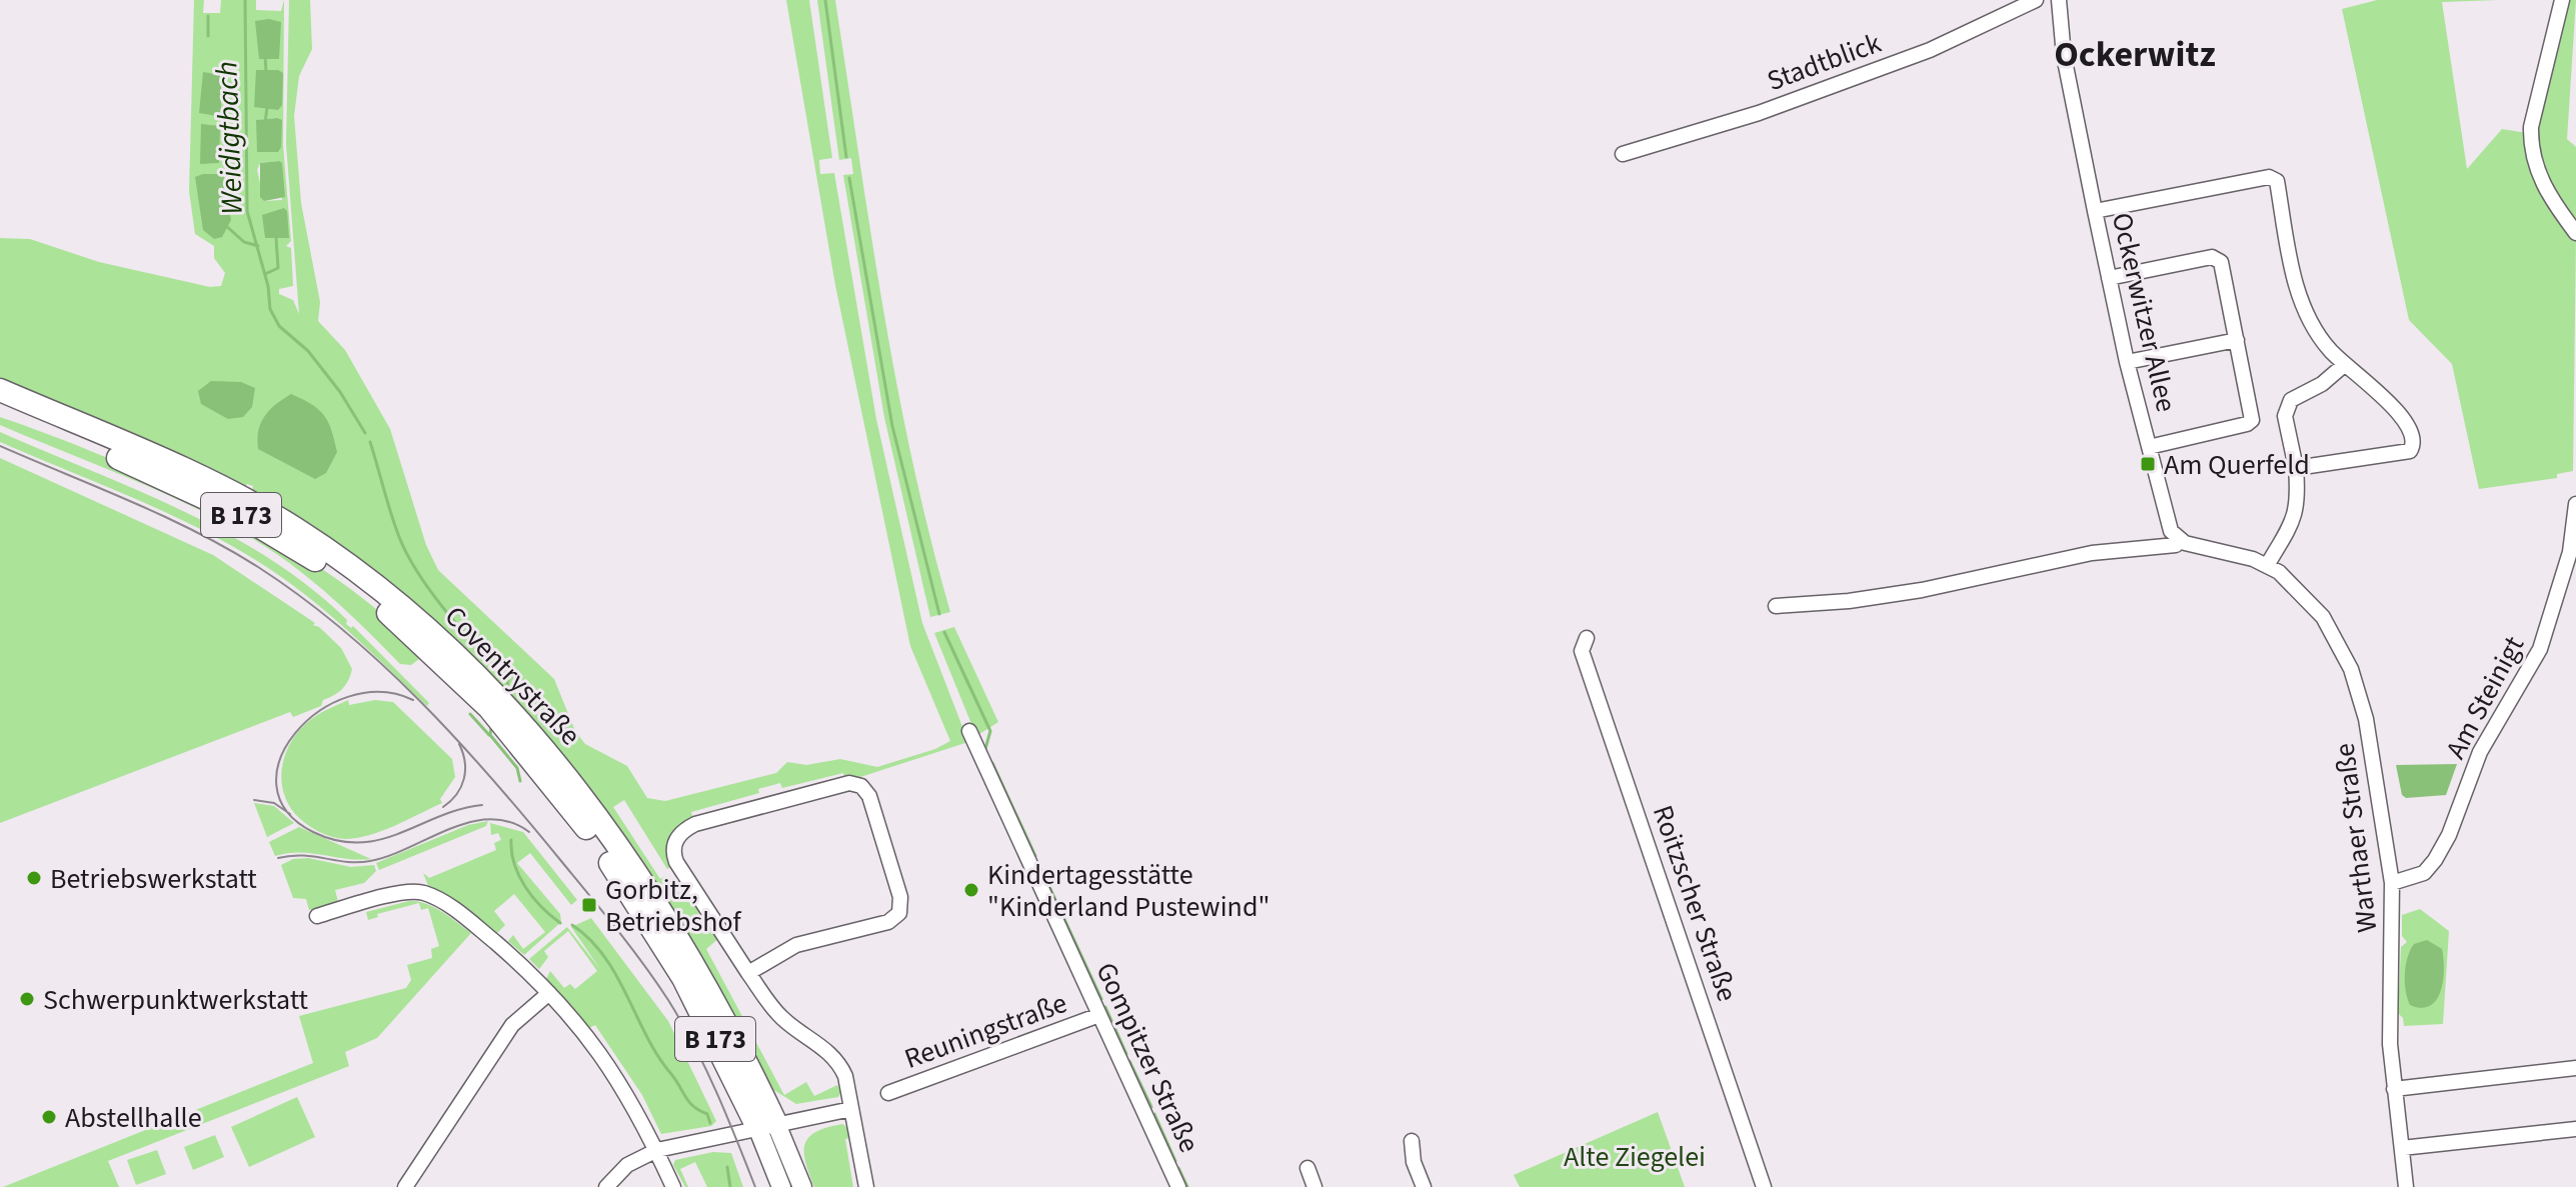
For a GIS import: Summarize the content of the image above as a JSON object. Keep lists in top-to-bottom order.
{
  "streets": {
    "highway": ["B 173", "Coventrystraße"],
    "street": [
      "Stadtblick",
      "Ockerwitzer Allee",
      "Am Steinigt",
      "Warthaer Straße",
      "Roitzscher Straße",
      "Reuningstraße",
      "Gompitzer Straße"
    ]
  },
  "crossings": [
    ["Am Steinigt", "Warthaer Straße"],
    ["Reuningstraße", "Gompitzer Straße"]
  ],
  "districts": ["Ockerwitz"],
  "water": ["Weidigtbach"],
  "parks": ["Alte Ziegelei"],
  "places": {
    "transit": ["Am Querfeld", "Gorbitz, Betriebshof"],
    "other": [
      "Betriebswerkstatt",
      "Kindertagesstätte \"Kinderland Pustewind\"",
      "Schwerpunktwerkstatt",
      "Abstellhalle"
    ]
  }
}
